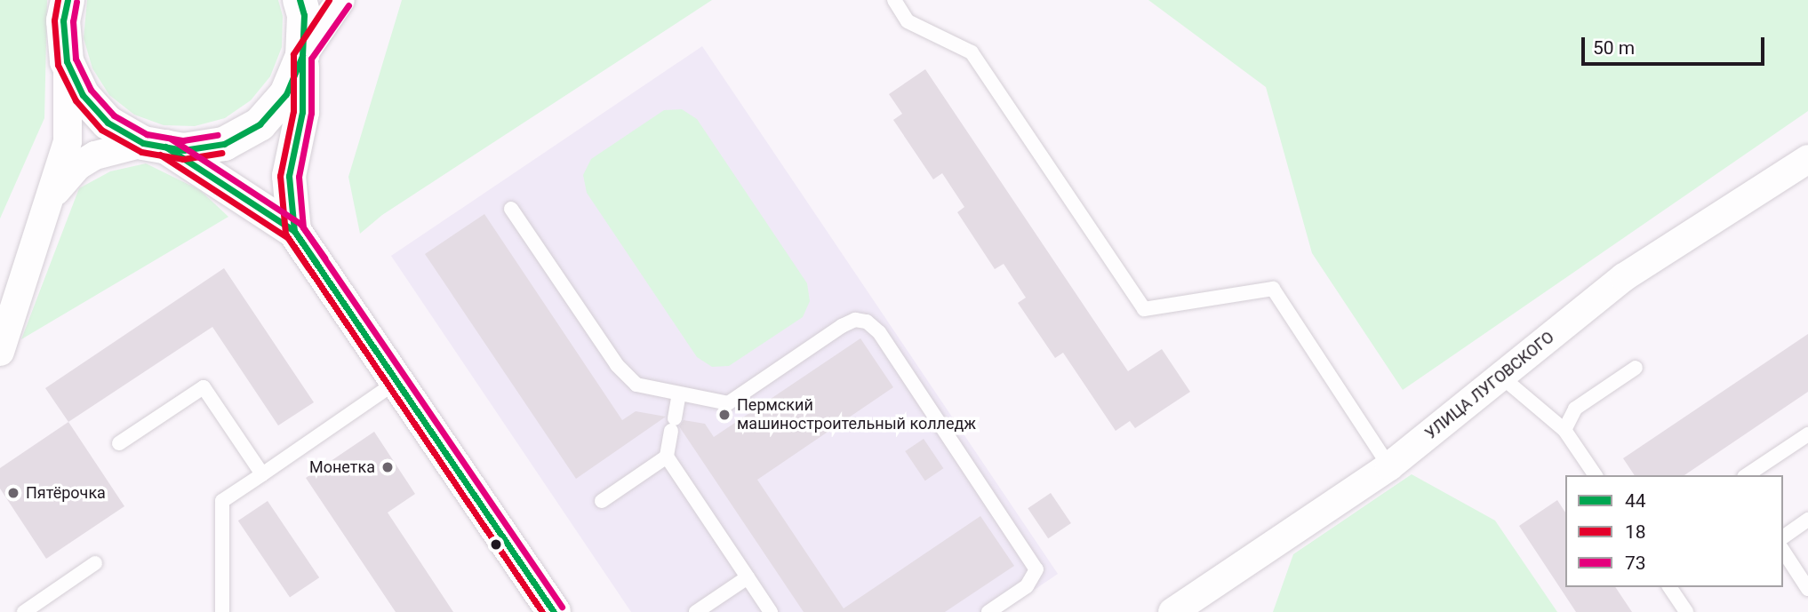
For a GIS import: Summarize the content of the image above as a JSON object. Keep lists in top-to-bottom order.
{
  "streets": {
    "street": ["УЛИЦА ЛУГОВСКОГО"]
  },
  "places": ["Пермский машиностроительный колледж", "Монетка", "Пятёрочка"],
  "lines": ["transit line 44", "transit line 18", "transit line 73"],
  "legend": ["44", "18", "73"],
  "scale_bar": "50 m"
}
